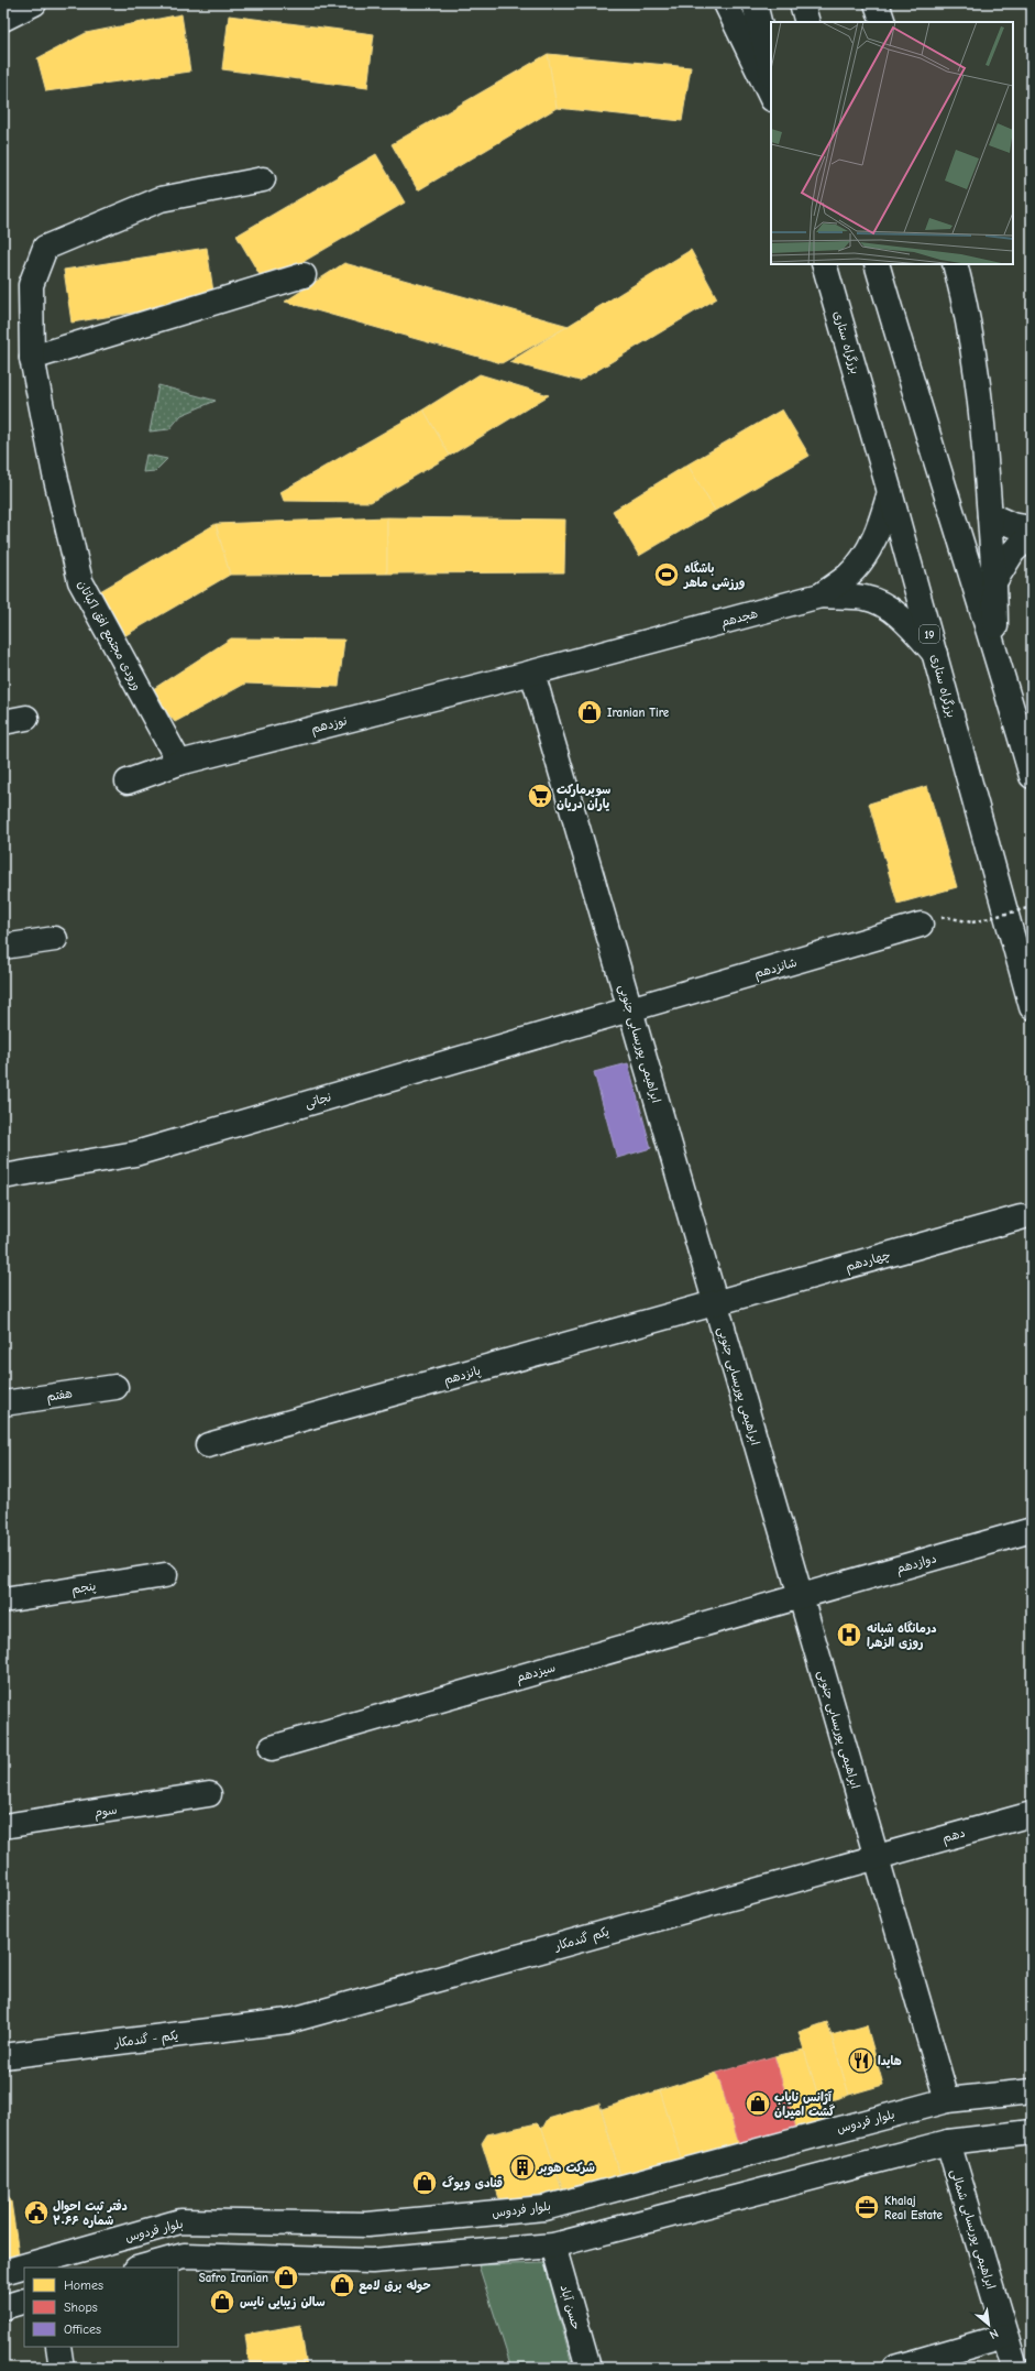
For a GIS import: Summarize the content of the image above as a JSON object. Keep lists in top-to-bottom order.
{
  "streets": {
    "main road": [
      "بزرگراه ستاری",
      "هجدهم",
      "19",
      "ورودی مجتمع افق اکباتان",
      "نوزدهم",
      "شانزدهم",
      "ابراهیمی پوربسابی جنوبی",
      "نجاتی",
      "چهاردهم",
      "پانزدهم",
      "هفتم",
      "دوازدهم",
      "پنجم",
      "سیزدهم",
      "سوم",
      "دهم",
      "یکم گندمکار",
      "یکم - گندمکار",
      "بلوار فردوس",
      "ابراهیمی پوربسابی شمالی",
      "حسن آباد"
    ]
  },
  "crossings": [
    ["بزرگراه ستاری", "هجدهم"],
    ["هجدهم", "نوزدهم"],
    ["هجدهم", "ابراهیمی پوربسابی جنوبی"],
    ["ورودی مجتمع افق اکباتان", "نوزدهم"],
    ["نوزدهم", "ابراهیمی پوربسابی جنوبی"],
    ["شانزدهم", "ابراهیمی پوربسابی جنوبی"],
    ["شانزدهم", "نجاتی"],
    ["ابراهیمی پوربسابی جنوبی", "نجاتی"],
    ["ابراهیمی پوربسابی جنوبی", "چهاردهم"],
    ["ابراهیمی پوربسابی جنوبی", "پانزدهم"],
    ["ابراهیمی پوربسابی جنوبی", "دوازدهم"],
    ["ابراهیمی پوربسابی جنوبی", "سیزدهم"],
    ["ابراهیمی پوربسابی جنوبی", "دهم"],
    ["ابراهیمی پوربسابی جنوبی", "یکم گندمکار"],
    ["ابراهیمی پوربسابی جنوبی", "بلوار فردوس"],
    ["چهاردهم", "پانزدهم"],
    ["دوازدهم", "سیزدهم"],
    ["دهم", "یکم گندمکار"],
    ["یکم گندمکار", "یکم - گندمکار"]
  ],
  "places": {
    "sports": ["باشگاه ورزشی ماهر"],
    "shop": [
      "Iranian Tire",
      "آژانس نایاب گشت امیران",
      "قنادی ویوگ",
      "Safro Iranian",
      "حوله برق لامع",
      "سالن زیبایی نایس"
    ],
    "supermarket": ["سوپرمارکت یاران دریان"],
    "hospital": ["درمانگاه شبانه روزی الزهرا"],
    "restaurant": ["هایدا"],
    "building": ["شرکت هوبر"],
    "office": ["Khalaj Real Estate"],
    "public building": ["دفتر ثبت احوال شماره ۲۰۶۶"]
  },
  "legend": ["Homes", "Shops", "Offices"],
  "north": "bottom right"
}
